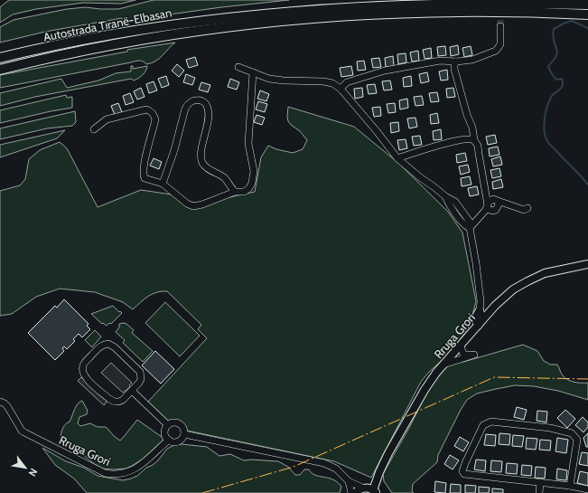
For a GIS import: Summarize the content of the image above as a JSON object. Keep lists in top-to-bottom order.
{
  "streets": {
    "highway": ["Autostrada Tiranë-Elbasan"],
    "main road": ["Rruga Grori"]
  },
  "north": "bottom right"
}
